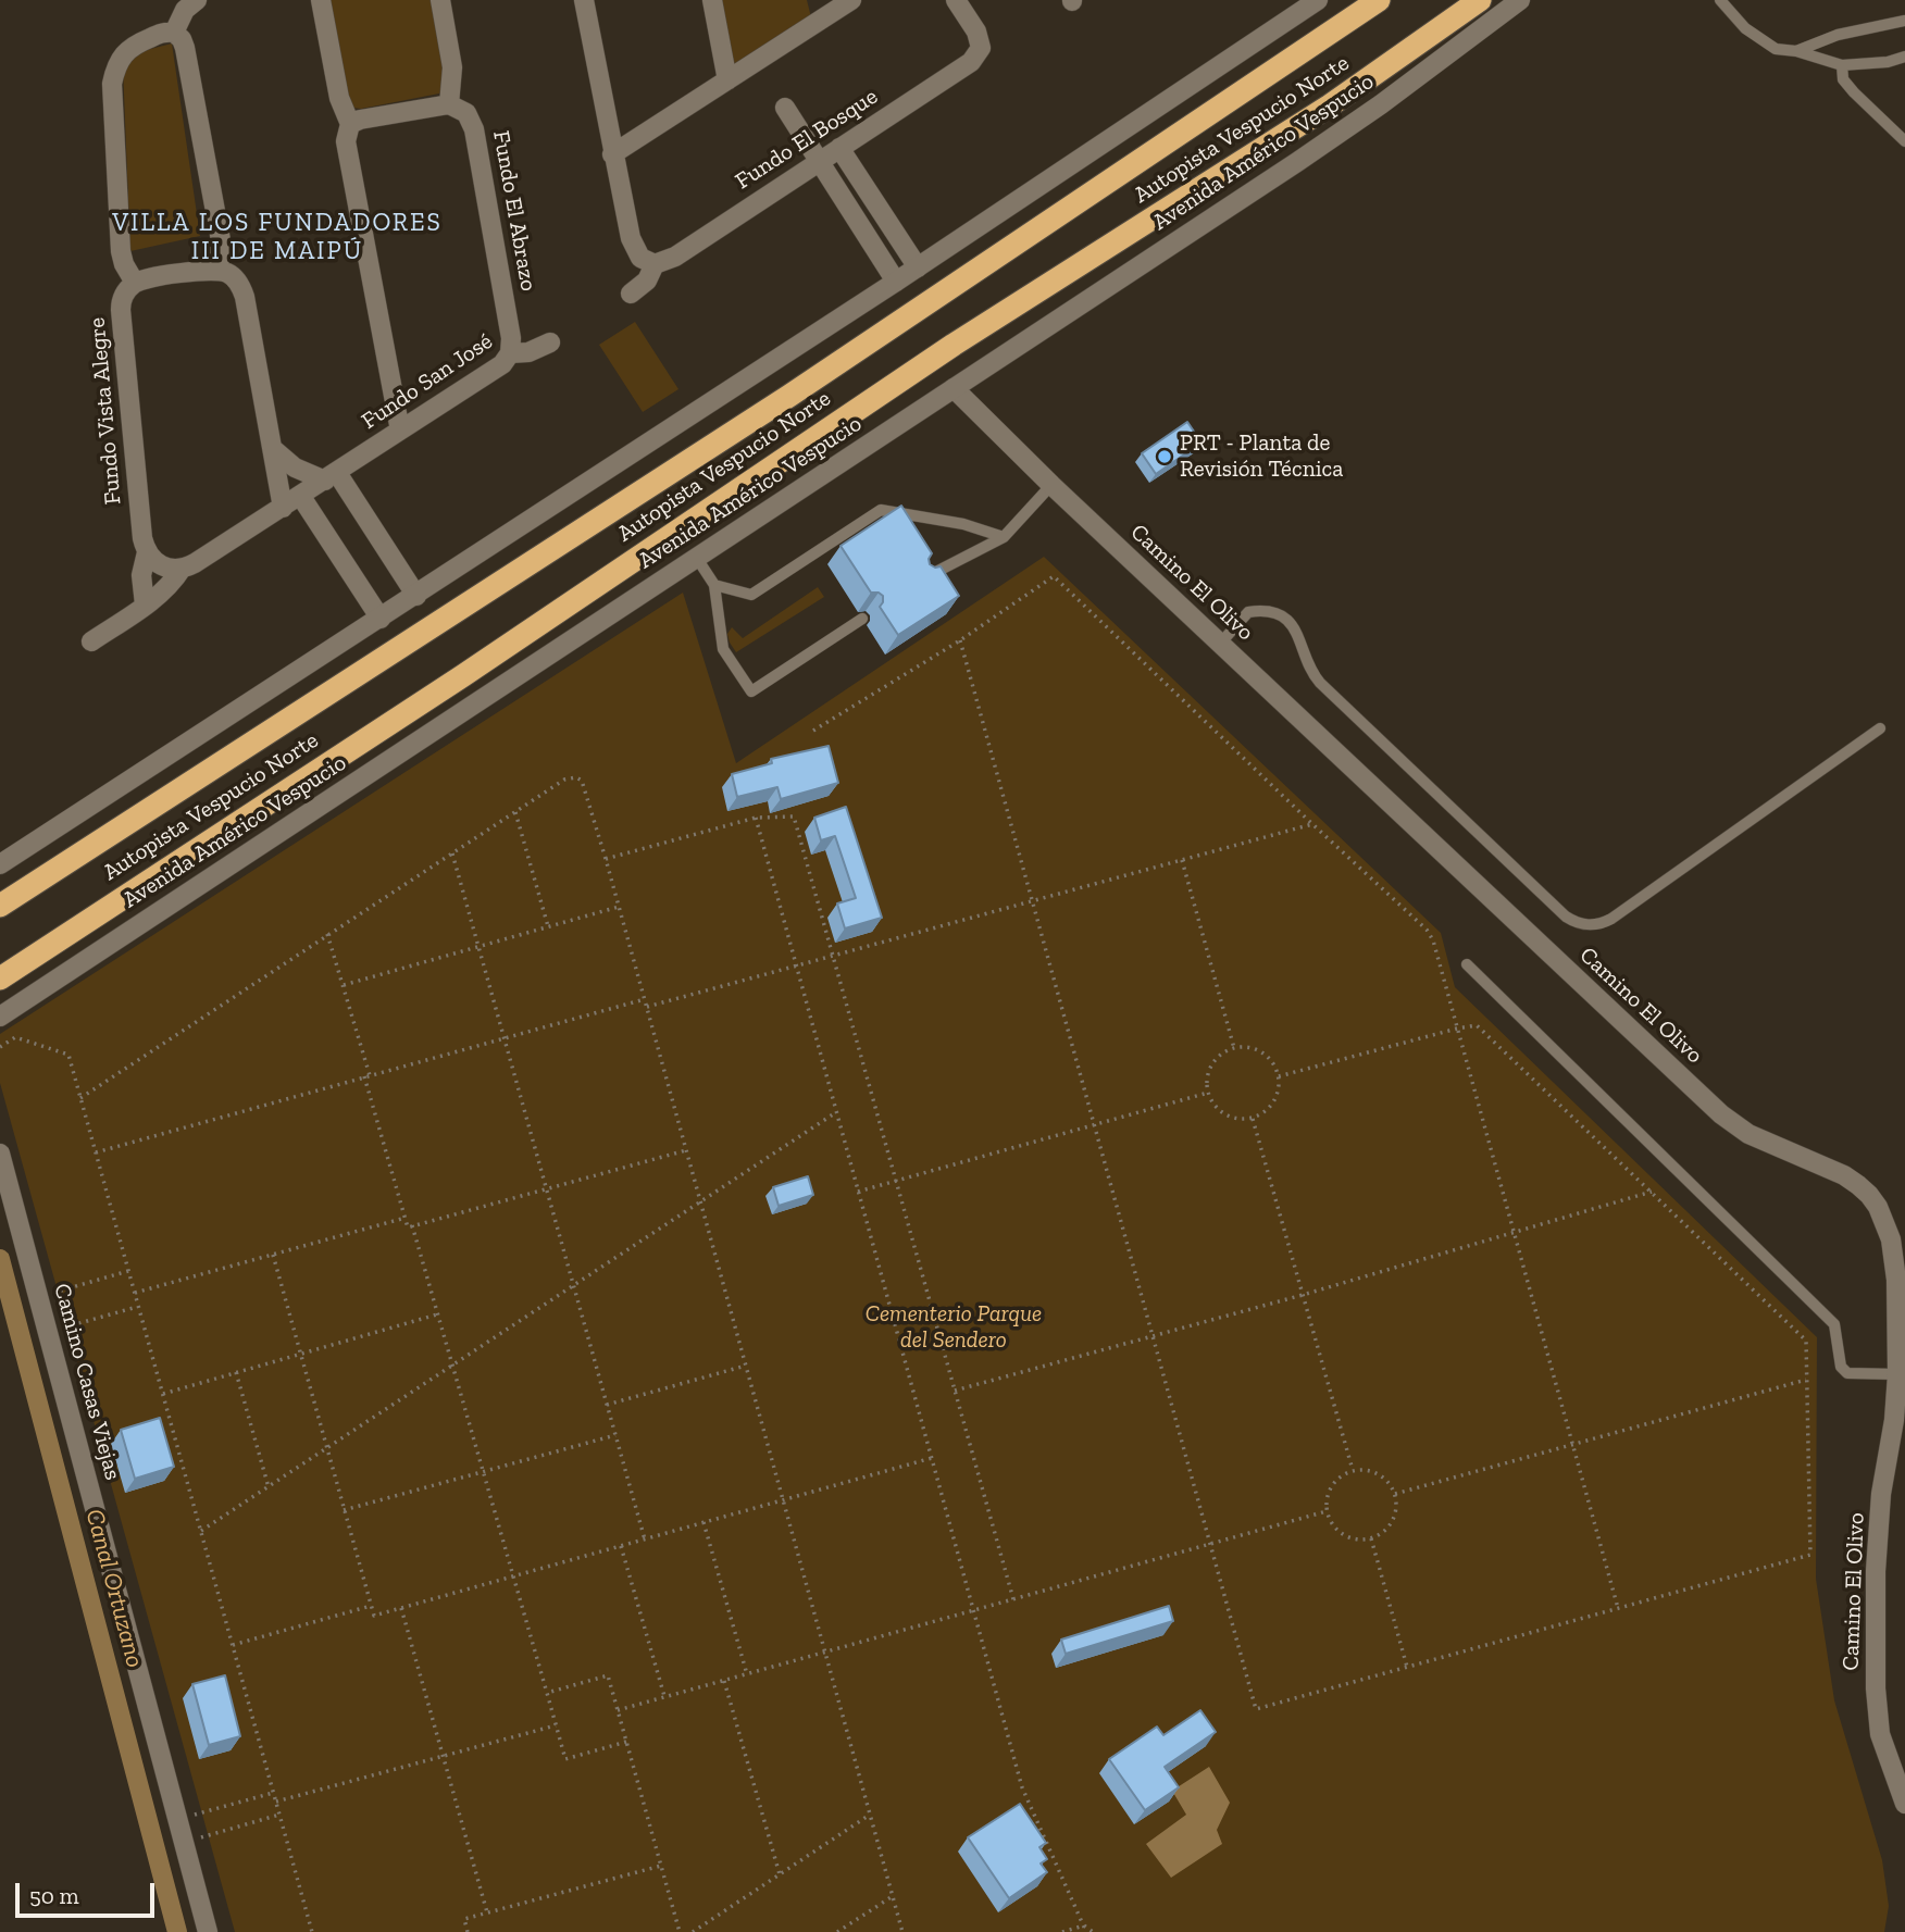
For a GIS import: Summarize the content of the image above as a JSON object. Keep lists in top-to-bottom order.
{
  "streets": {
    "highway": ["Autopista Vespucio Norte"],
    "street": [
      "Fundo El Bosque",
      "Avenida Américo Vespucio",
      "Fundo El Abrazo",
      "Fundo San José",
      "Fundo Vista Alegre",
      "Camino El Olivo",
      "Camino Casas Viejas"
    ]
  },
  "crossings": [
    ["Avenida Américo Vespucio", "Camino El Olivo"],
    ["Fundo El Abrazo", "Fundo San José"],
    ["Fundo San José", "Fundo Vista Alegre"]
  ],
  "districts": ["VILLA LOS FUNDADORES III DE MAIPÚ"],
  "water": ["Canal Ortuzano"],
  "parks": ["Cementerio Parque del Sendero"],
  "places": ["PRT - Planta de Revisión Técnica"],
  "scale_bar": "50 m"
}
